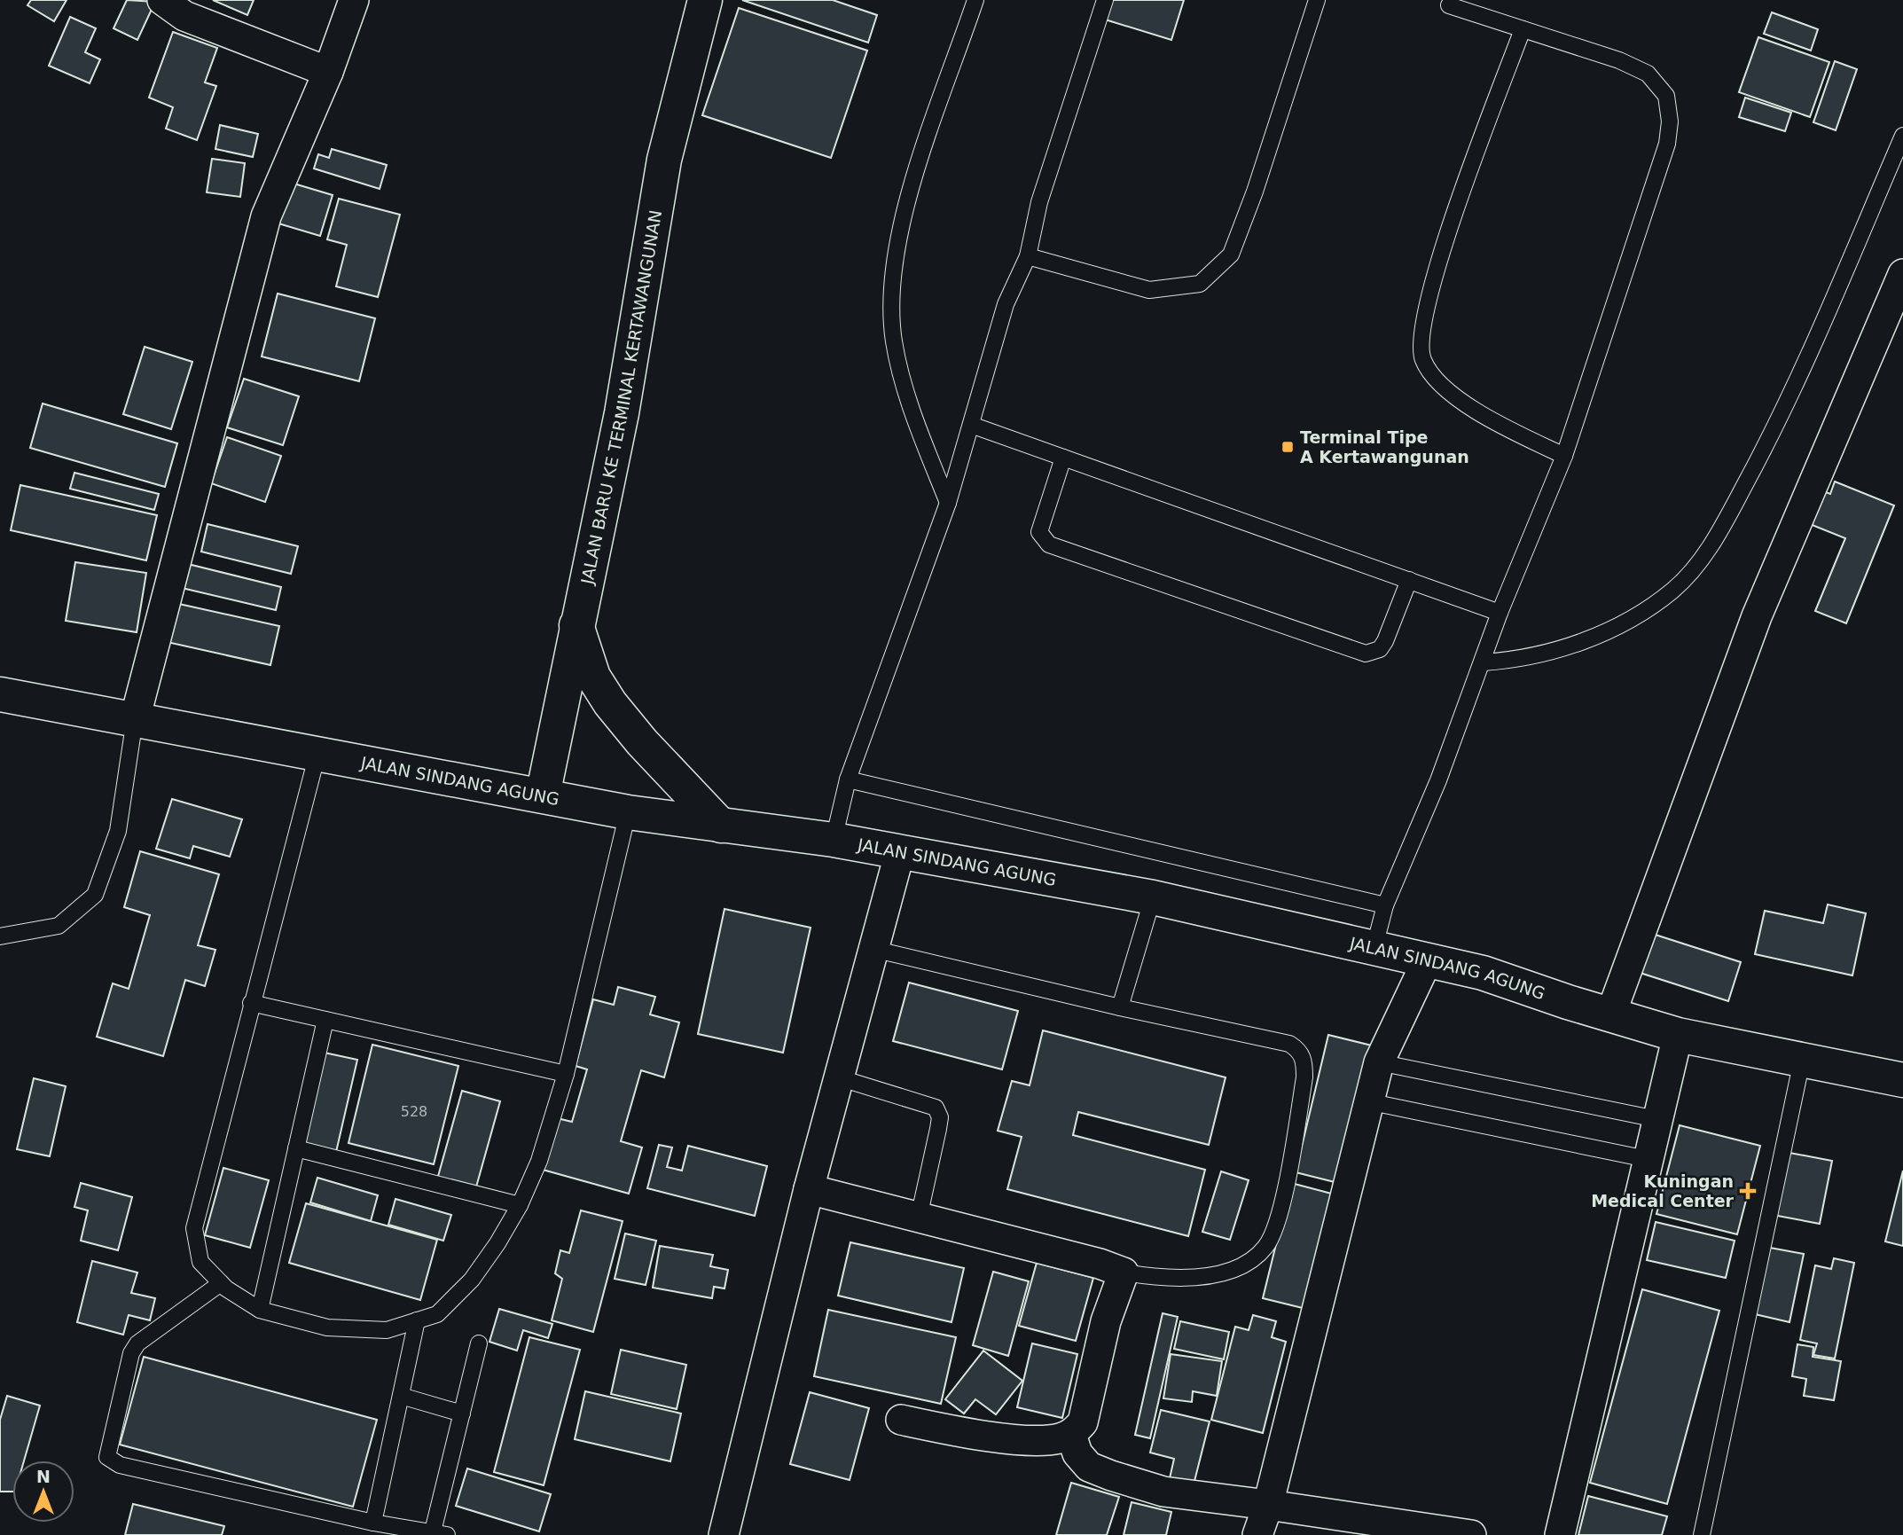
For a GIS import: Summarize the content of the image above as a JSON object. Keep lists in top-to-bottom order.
{
  "streets": {
    "main road": ["JALAN BARU KE TERMINAL KERTAWANGUNAN", "JALAN SINDANG AGUNG"]
  },
  "crossings": [
    ["JALAN BARU KE TERMINAL KERTAWANGUNAN", "JALAN SINDANG AGUNG"]
  ],
  "places": {
    "transit": ["Terminal Tipe A Kertawangunan"],
    "health": ["Kuningan Medical Center"]
  },
  "house_numbers": ["528"],
  "north": "top"
}
